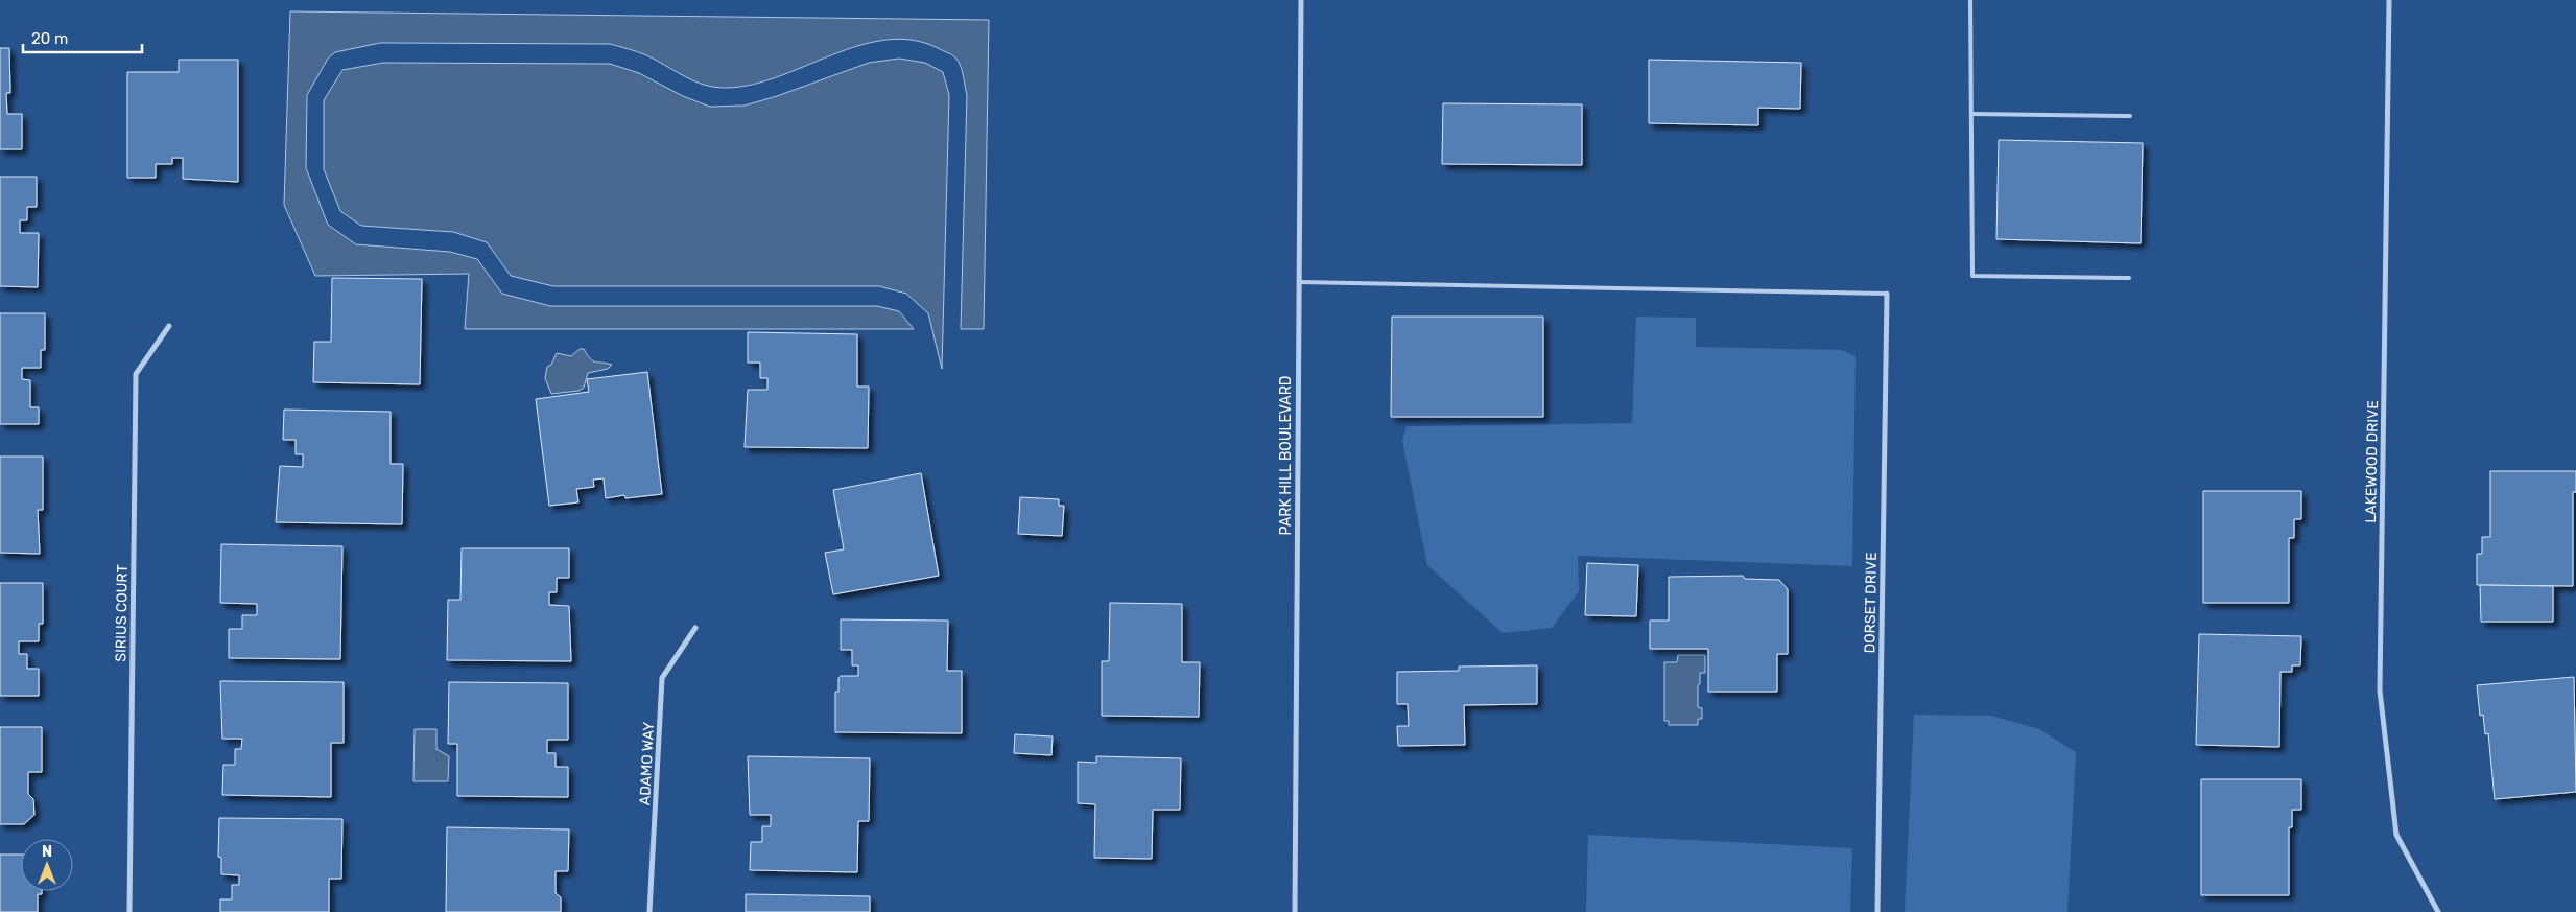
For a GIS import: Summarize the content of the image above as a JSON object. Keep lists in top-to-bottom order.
{
  "streets": {
    "street": [
      "PARK HILL BOULEVARD",
      "LAKEWOOD DRIVE",
      "DORSET DRIVE",
      "SIRIUS COURT",
      "ADAMO WAY"
    ]
  },
  "scale_bar": "20 m",
  "north": "top"
}
